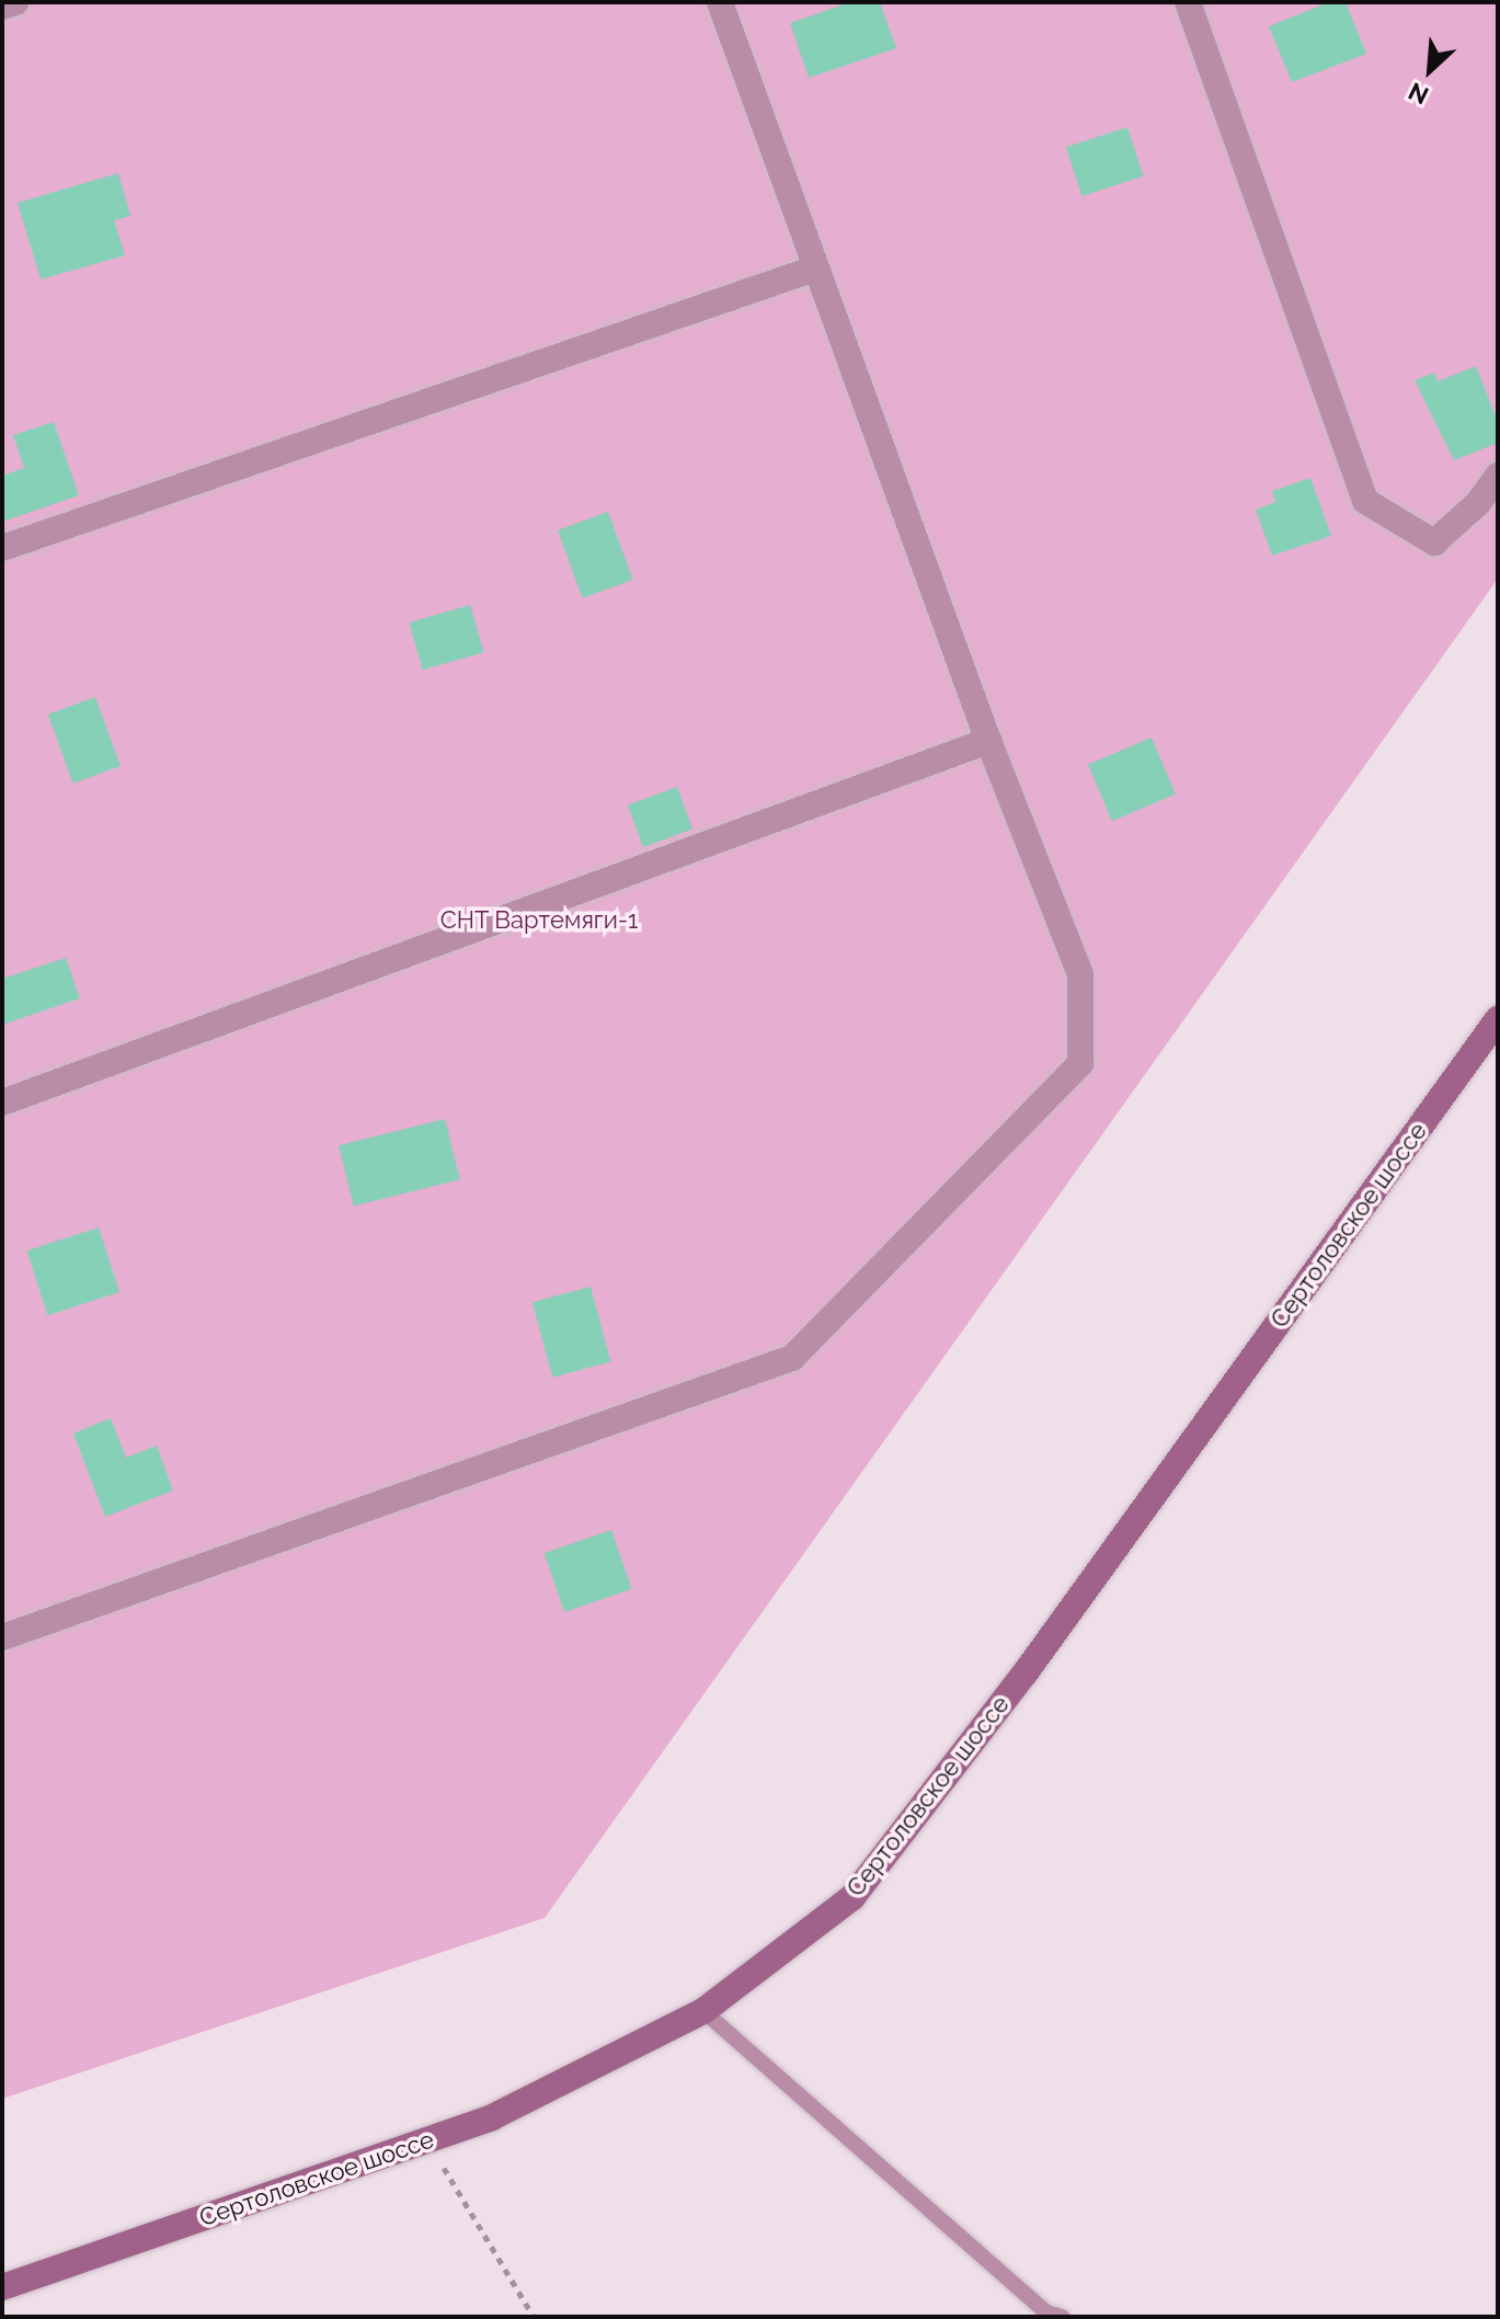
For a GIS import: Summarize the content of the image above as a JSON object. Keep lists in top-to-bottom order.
{
  "streets": {
    "main road": ["Сертоловское шоссе"]
  },
  "parks": ["СНТ Вартемяги-1"],
  "north": "bottom left"
}
